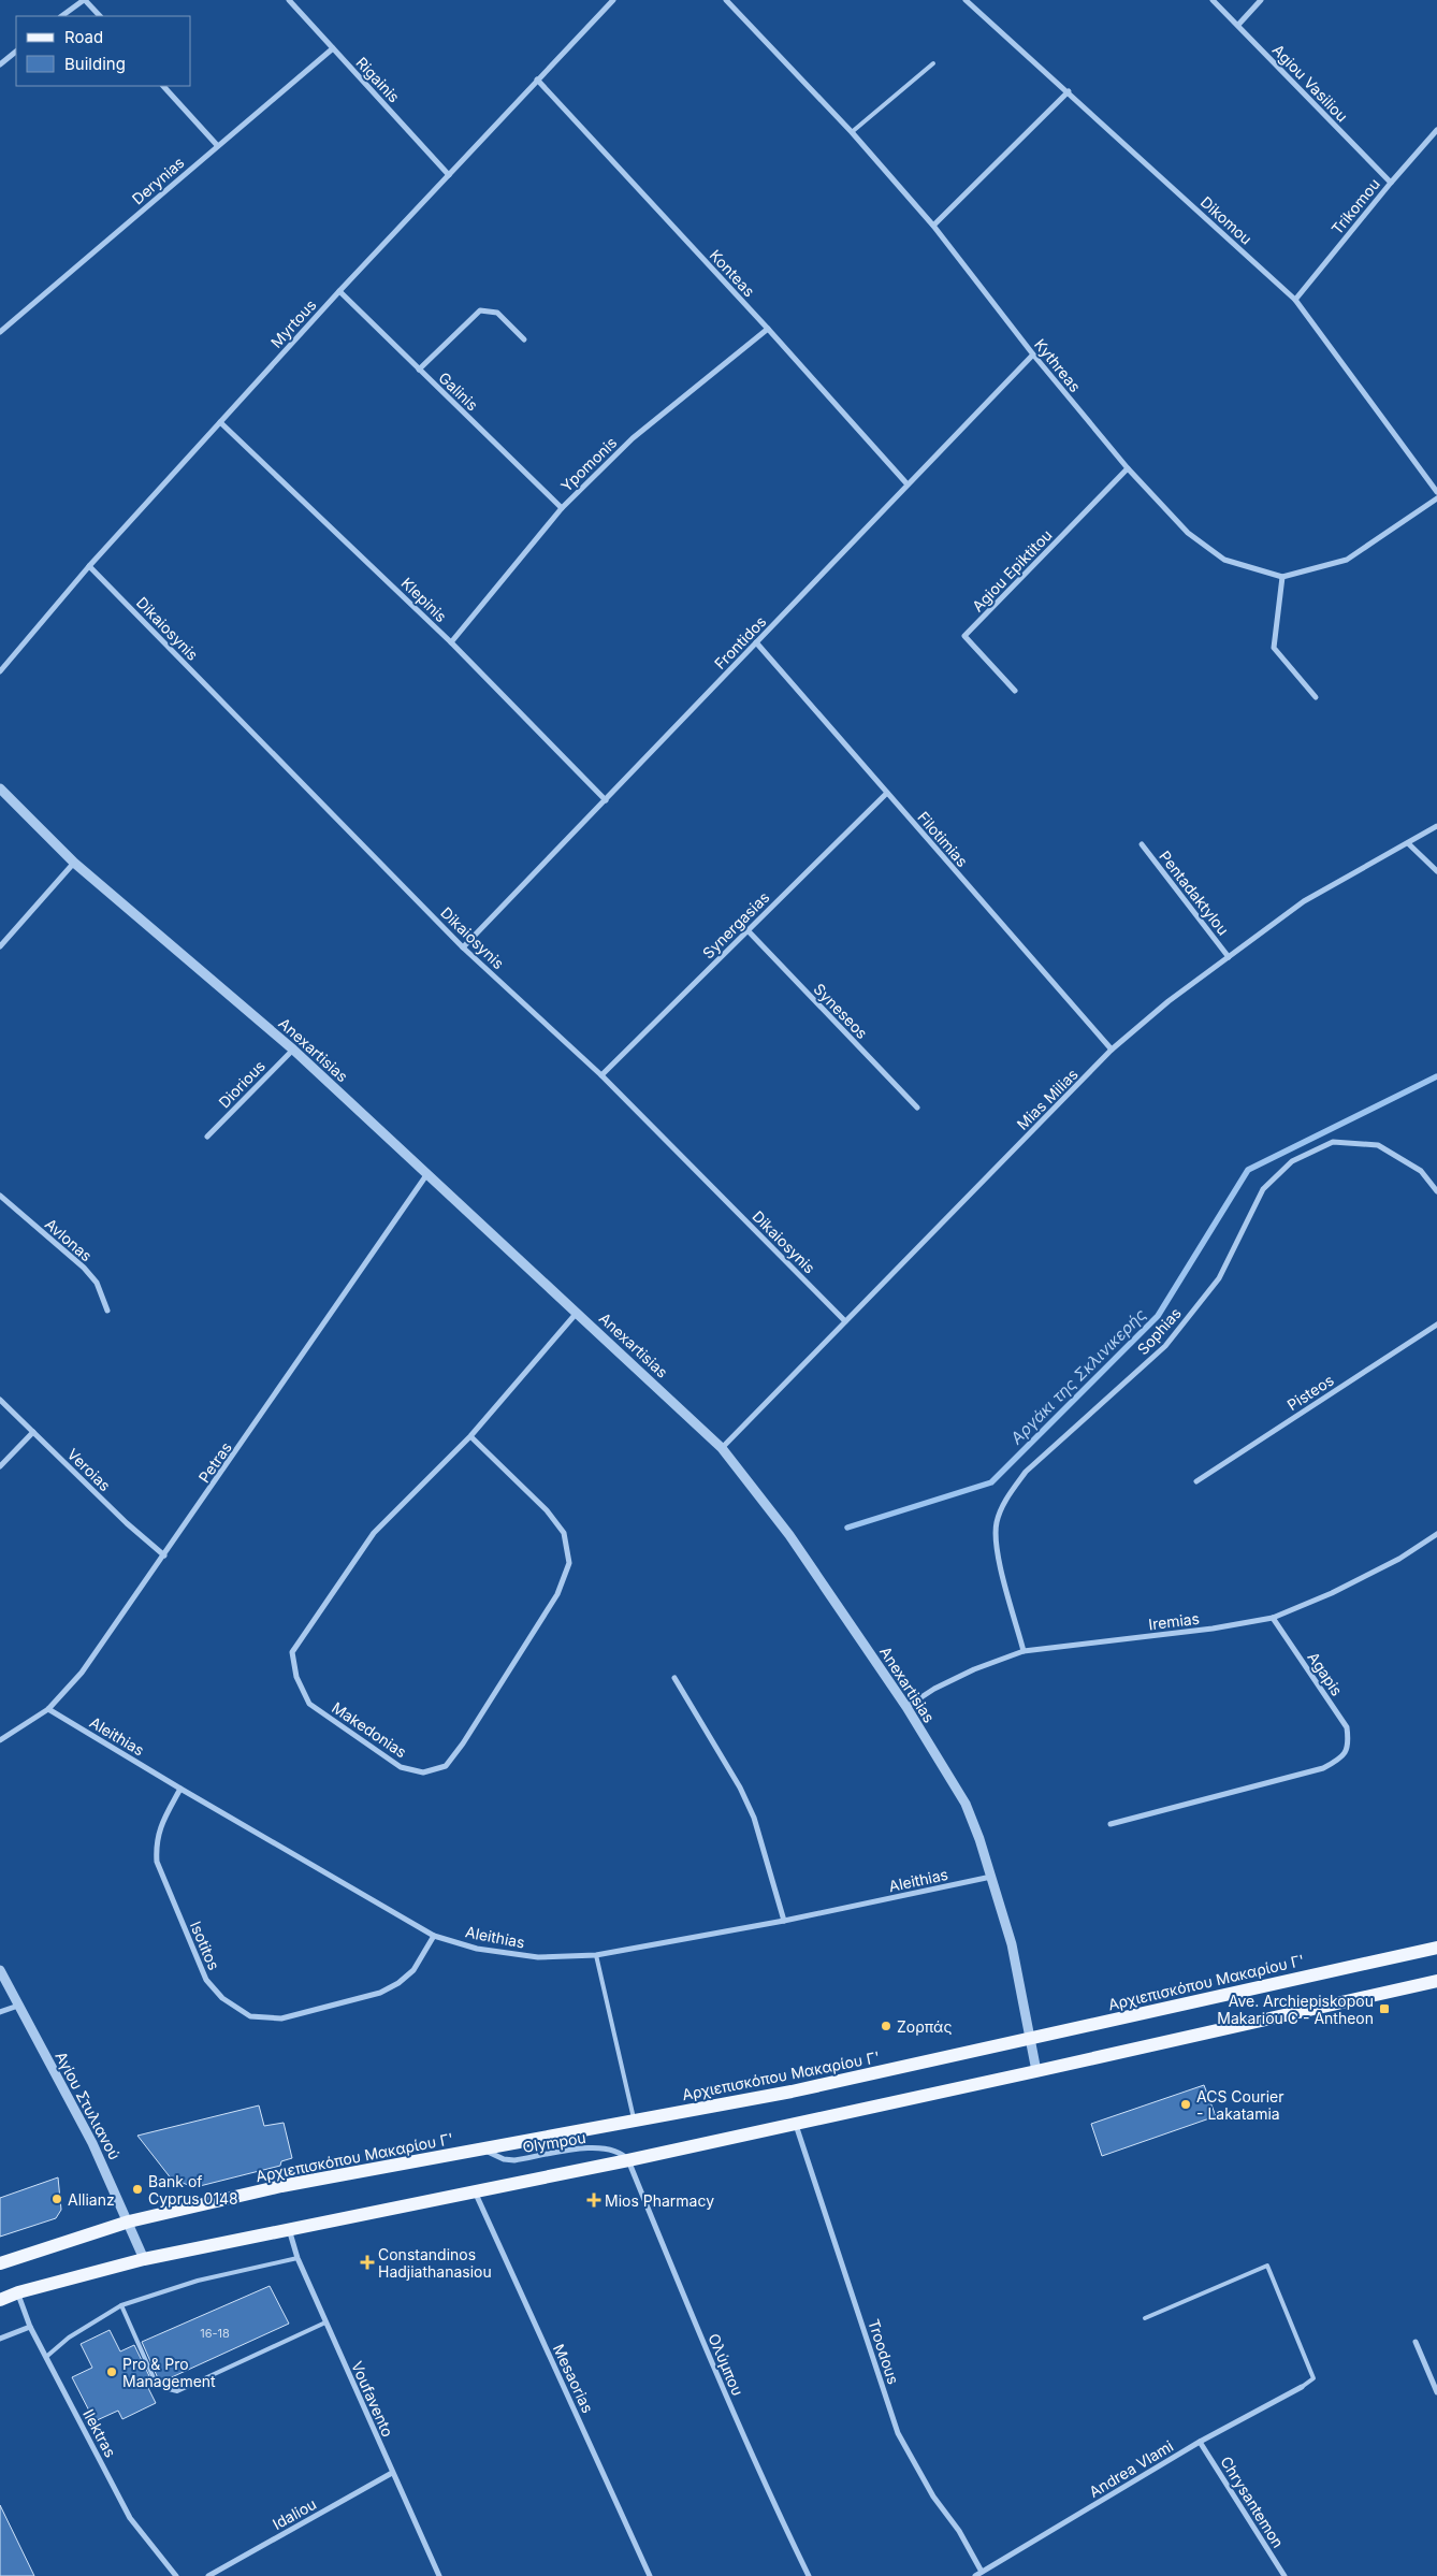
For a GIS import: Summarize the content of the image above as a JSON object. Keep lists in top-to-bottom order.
{
  "streets": {
    "main road": ["Αρχιεπισκόπου Μακαρίου Γ'"],
    "street": [
      "Rigainis",
      "Agiou Vasiliou",
      "Derynias",
      "Trikomou",
      "Dikomou",
      "Konteas",
      "Myrtous",
      "Kythreas",
      "Galinis",
      "Ypomonis",
      "Agiou Epiktitou",
      "Klepinis",
      "Dikaiosynis",
      "Frontidos",
      "Filotimias",
      "Pentadaktylou",
      "Synergasias",
      "Syneseos",
      "Anexartisias",
      "Diorious",
      "Mias Milias",
      "Avlonas",
      "Sophias",
      "Pisteos",
      "Petras",
      "Veroias",
      "Iremias",
      "Agapis",
      "Makedonias",
      "Aleithias",
      "Isotitos",
      "Αγίου Στυλιανού",
      "Olympou",
      "Troodous",
      "Ολύμπου",
      "Mesaorias",
      "Voufavento",
      "Ilektras",
      "Andrea Vlami",
      "Chrysantemon",
      "Idaliou"
    ]
  },
  "crossings": [
    ["Rigainis", "Derynias"],
    ["Rigainis", "Myrtous"],
    ["Agiou Vasiliou", "Trikomou"],
    ["Trikomou", "Dikomou"],
    ["Konteas", "Myrtous"],
    ["Konteas", "Ypomonis"],
    ["Konteas", "Frontidos"],
    ["Myrtous", "Galinis"],
    ["Myrtous", "Klepinis"],
    ["Myrtous", "Dikaiosynis"],
    ["Kythreas", "Agiou Epiktitou"],
    ["Kythreas", "Frontidos"],
    ["Galinis", "Ypomonis"],
    ["Ypomonis", "Klepinis"],
    ["Klepinis", "Frontidos"],
    ["Dikaiosynis", "Frontidos"],
    ["Dikaiosynis", "Synergasias"],
    ["Dikaiosynis", "Mias Milias"],
    ["Frontidos", "Filotimias"],
    ["Filotimias", "Synergasias"],
    ["Filotimias", "Mias Milias"],
    ["Pentadaktylou", "Mias Milias"],
    ["Synergasias", "Syneseos"],
    ["Anexartisias", "Diorious"],
    ["Anexartisias", "Mias Milias"],
    ["Anexartisias", "Petras"],
    ["Anexartisias", "Iremias"],
    ["Anexartisias", "Makedonias"],
    ["Anexartisias", "Aleithias"],
    ["Anexartisias", "Αρχιεπισκόπου Μακαρίου Γ'"],
    ["Sophias", "Iremias"],
    ["Petras", "Veroias"],
    ["Petras", "Aleithias"],
    ["Iremias", "Agapis"],
    ["Aleithias", "Isotitos"],
    ["Αρχιεπισκόπου Μακαρίου Γ'", "Αγίου Στυλιανού"],
    ["Αρχιεπισκόπου Μακαρίου Γ'", "Olympou"],
    ["Olympou", "Ολύμπου"],
    ["Troodous", "Andrea Vlami"],
    ["Voufavento", "Idaliou"],
    ["Andrea Vlami", "Chrysantemon"]
  ],
  "water": ["Αργάκι της Σκλινικερής"],
  "places": {
    "transit": ["Ave. Archiepiskopou Makariou C - Antheon"],
    "other": [
      "Ζορπάς",
      "ACS Courier - Lakatamia",
      "Bank of Cyprus 0148",
      "Allianz",
      "Pro & Pro Management"
    ],
    "health": ["Mios Pharmacy", "Constandinos Hadjiathanasiou"]
  },
  "house_numbers": ["16-18"],
  "legend": ["Road", "Building"]
}
